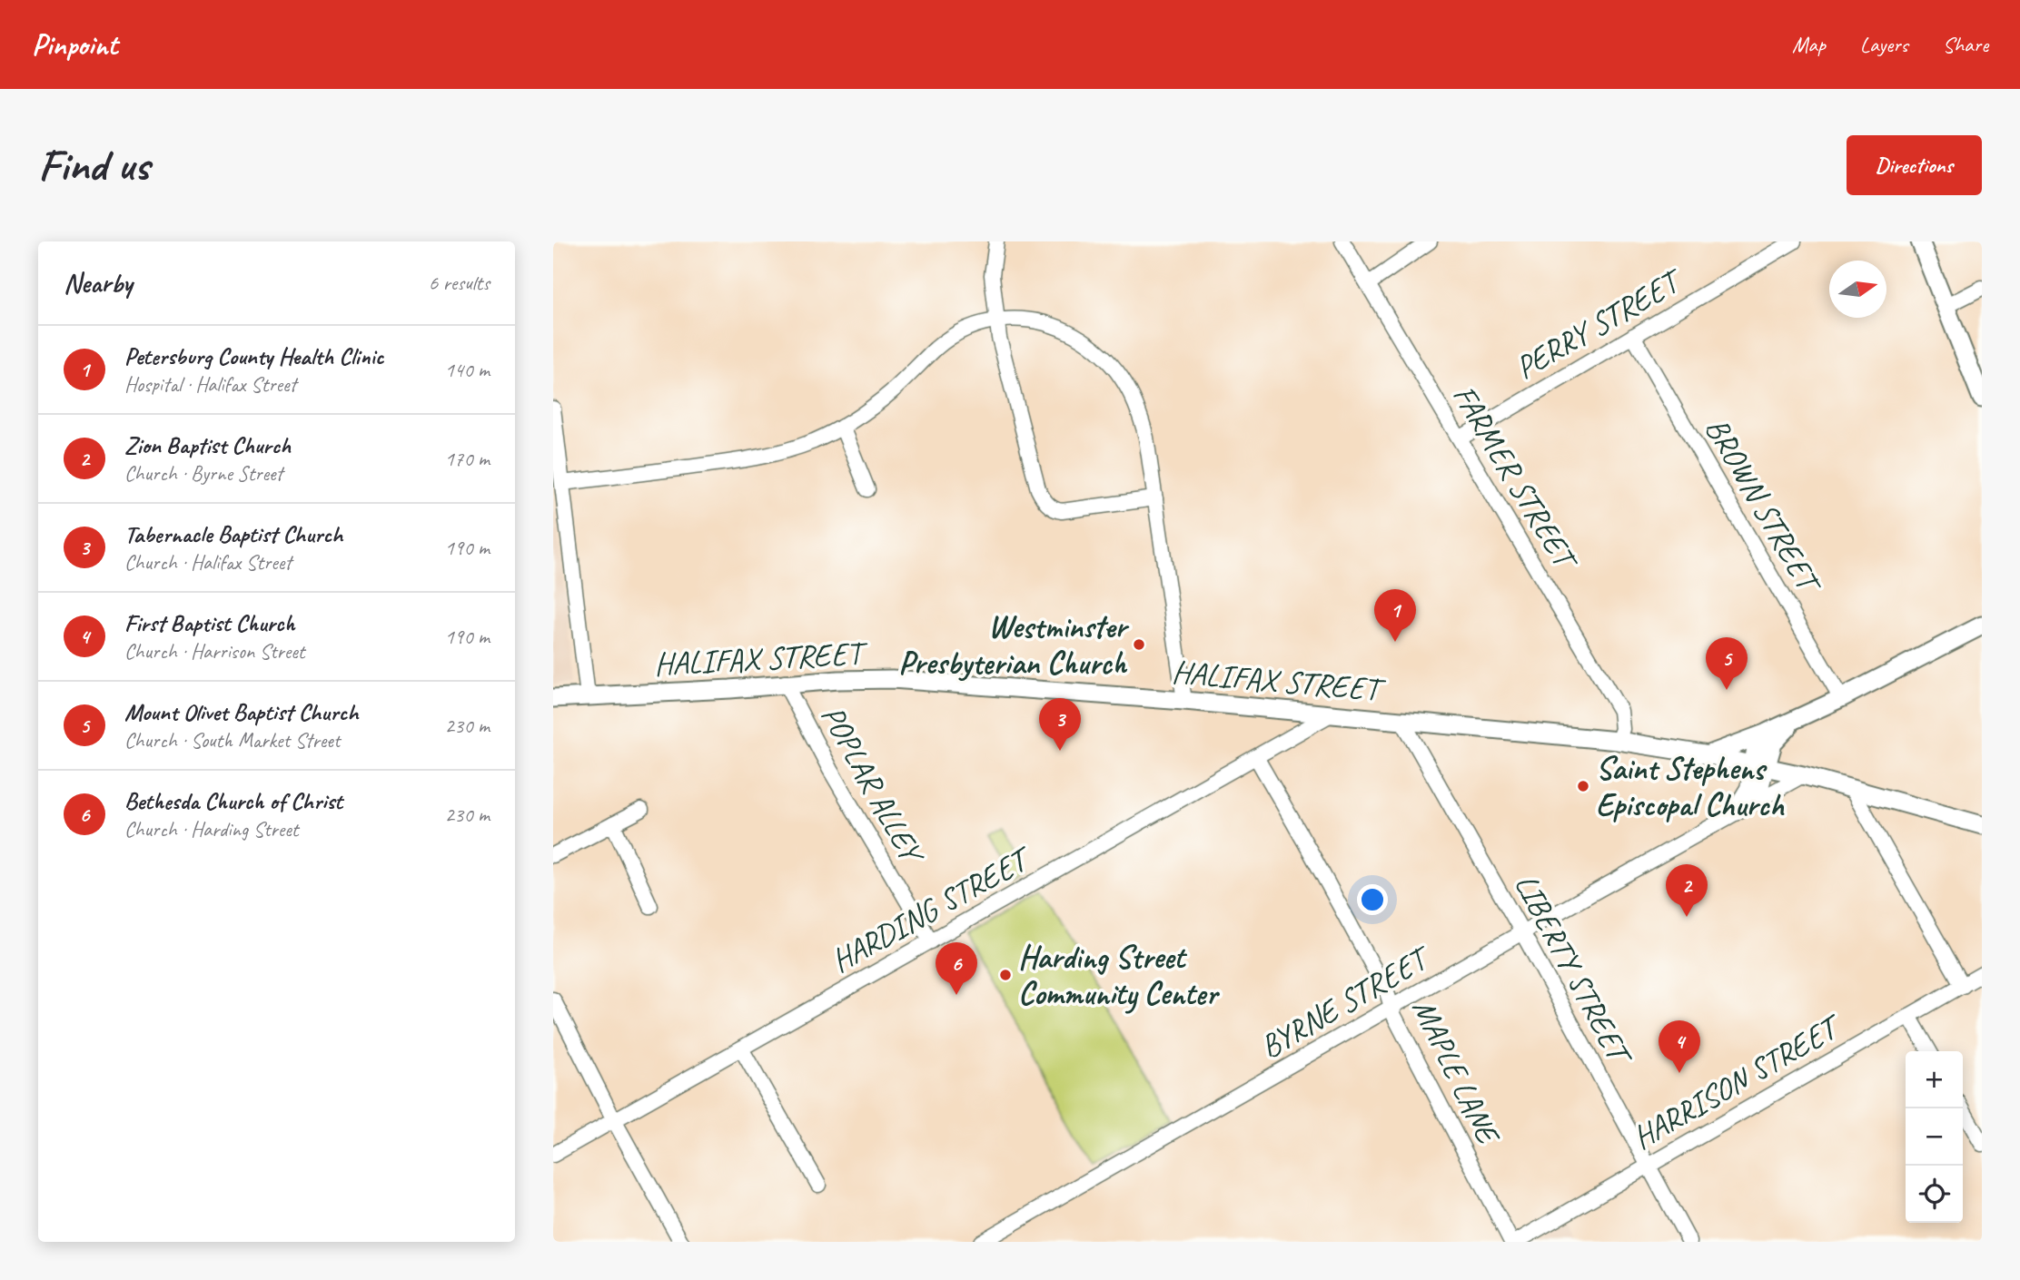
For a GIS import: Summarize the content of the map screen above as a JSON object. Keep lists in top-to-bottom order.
{
  "streets": {
    "main road": ["HALIFAX STREET"],
    "street": [
      "PERRY STREET",
      "FARMER STREET",
      "BROWN STREET",
      "POPLAR ALLEY",
      "HARDING STREET",
      "LIBERTY STREET",
      "BYRNE STREET",
      "MAPLE LANE",
      "HARRISON STREET"
    ]
  },
  "crossings": [
    ["PERRY STREET", "FARMER STREET"],
    ["PERRY STREET", "BROWN STREET"],
    ["FARMER STREET", "HALIFAX STREET"],
    ["HALIFAX STREET", "POPLAR ALLEY"],
    ["HALIFAX STREET", "HARDING STREET"],
    ["HALIFAX STREET", "LIBERTY STREET"],
    ["HALIFAX STREET", "BYRNE STREET"],
    ["POPLAR ALLEY", "HARDING STREET"],
    ["HARDING STREET", "MAPLE LANE"],
    ["LIBERTY STREET", "BYRNE STREET"],
    ["LIBERTY STREET", "HARRISON STREET"],
    ["BYRNE STREET", "MAPLE LANE"],
    ["MAPLE LANE", "HARRISON STREET"]
  ],
  "places": ["Westminster Presbyterian Church", "Saint Stephens Episcopal Church", "Harding Street Community Center"],
  "north": "right",
  "page": {
    "header": "Pinpoint",
    "nav": ["Map", "Layers", "Share"],
    "buttons": "Directions",
    "title": "Find us",
    "heading": ["Nearby", "6 results"],
    "list": [
      {
        "mark": "1",
        "name": "Petersburg County Health Clinic",
        "note": "Hospital · Halifax Street",
        "value": "140 m"
      },
      {
        "mark": "2",
        "name": "Zion Baptist Church",
        "note": "Church · Byrne Street",
        "value": "170 m"
      },
      {
        "mark": "3",
        "name": "Tabernacle Baptist Church",
        "note": "Church · Halifax Street",
        "value": "190 m"
      },
      {
        "mark": "4",
        "name": "First Baptist Church",
        "note": "Church · Harrison Street",
        "value": "190 m"
      },
      {
        "mark": "5",
        "name": "Mount Olivet Baptist Church",
        "note": "Church · South Market Street",
        "value": "230 m"
      },
      {
        "mark": "6",
        "name": "Bethesda Church of Christ",
        "note": "Church · Harding Street",
        "value": "230 m"
      }
    ],
    "pins": [
      "1",
      "5",
      "3",
      "2",
      "6",
      "4"
    ],
    "map_buttons": ["+", "−"]
  }
}
